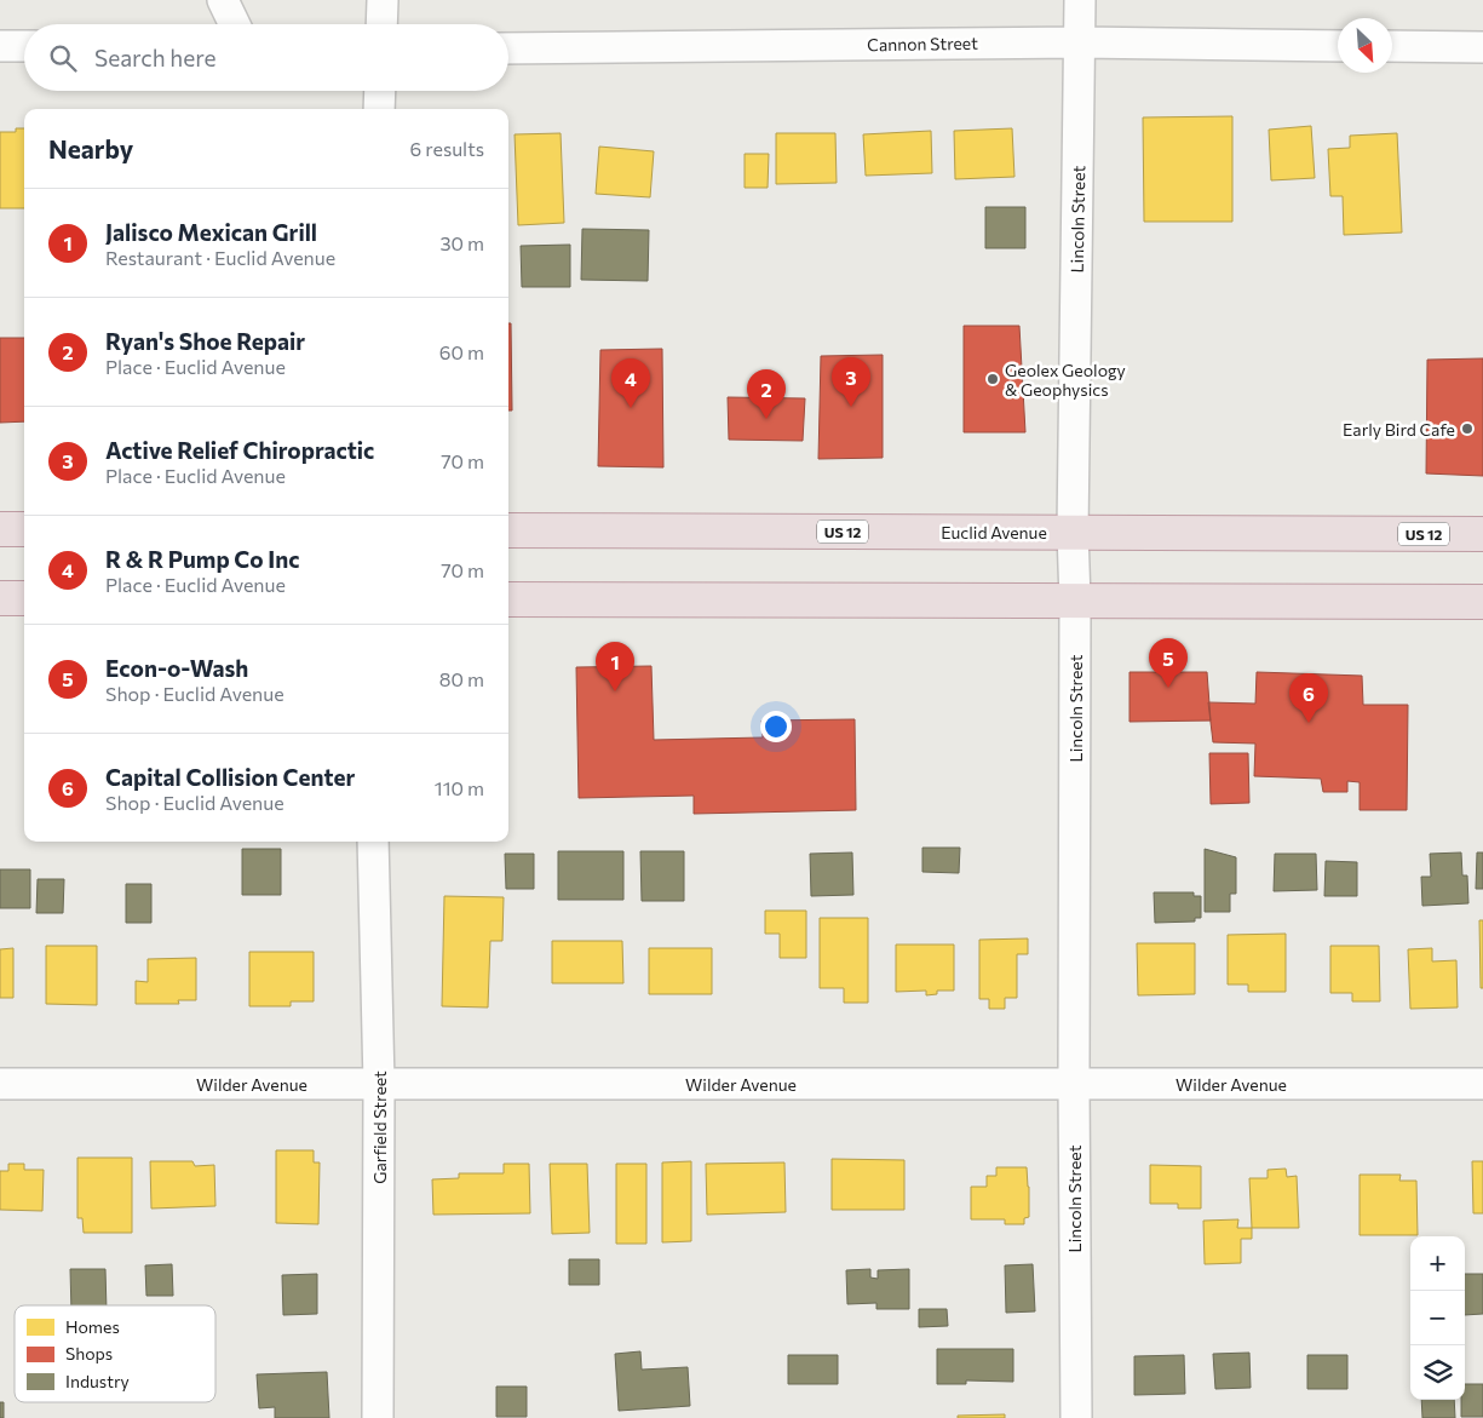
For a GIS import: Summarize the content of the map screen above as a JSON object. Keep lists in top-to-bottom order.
{
  "streets": {
    "highway": ["US 12", "Euclid Avenue"],
    "street": [
      "Cannon Street",
      "Lincoln Street",
      "Wilder Avenue",
      "Garfield Street"
    ]
  },
  "crossings": [
    ["Cannon Street", "Lincoln Street"],
    ["Lincoln Street", "Euclid Avenue"],
    ["Lincoln Street", "Wilder Avenue"],
    ["Wilder Avenue", "Garfield Street"]
  ],
  "places": ["Geolex Geology & Geophysics", "Early Bird Cafe"],
  "legend": ["Homes", "Shops", "Industry"],
  "north": "bottom right",
  "page": {
    "search": "Search here",
    "heading": ["Nearby", "6 results"],
    "list": [
      {
        "mark": "1",
        "name": "Jalisco Mexican Grill",
        "note": "Restaurant · Euclid Avenue",
        "value": "30 m"
      },
      {
        "mark": "2",
        "name": "Ryan's Shoe Repair",
        "note": "Place · Euclid Avenue",
        "value": "60 m"
      },
      {
        "mark": "3",
        "name": "Active Relief Chiropractic",
        "note": "Place · Euclid Avenue",
        "value": "70 m"
      },
      {
        "mark": "4",
        "name": "R & R Pump Co Inc",
        "note": "Place · Euclid Avenue",
        "value": "70 m"
      },
      {
        "mark": "5",
        "name": "Econ-o-Wash",
        "note": "Shop · Euclid Avenue",
        "value": "80 m"
      },
      {
        "mark": "6",
        "name": "Capital Collision Center",
        "note": "Shop · Euclid Avenue",
        "value": "110 m"
      }
    ],
    "pins": [
      "3",
      "4",
      "2",
      "5",
      "1",
      "6"
    ],
    "map_buttons": ["+", "−"]
  }
}
